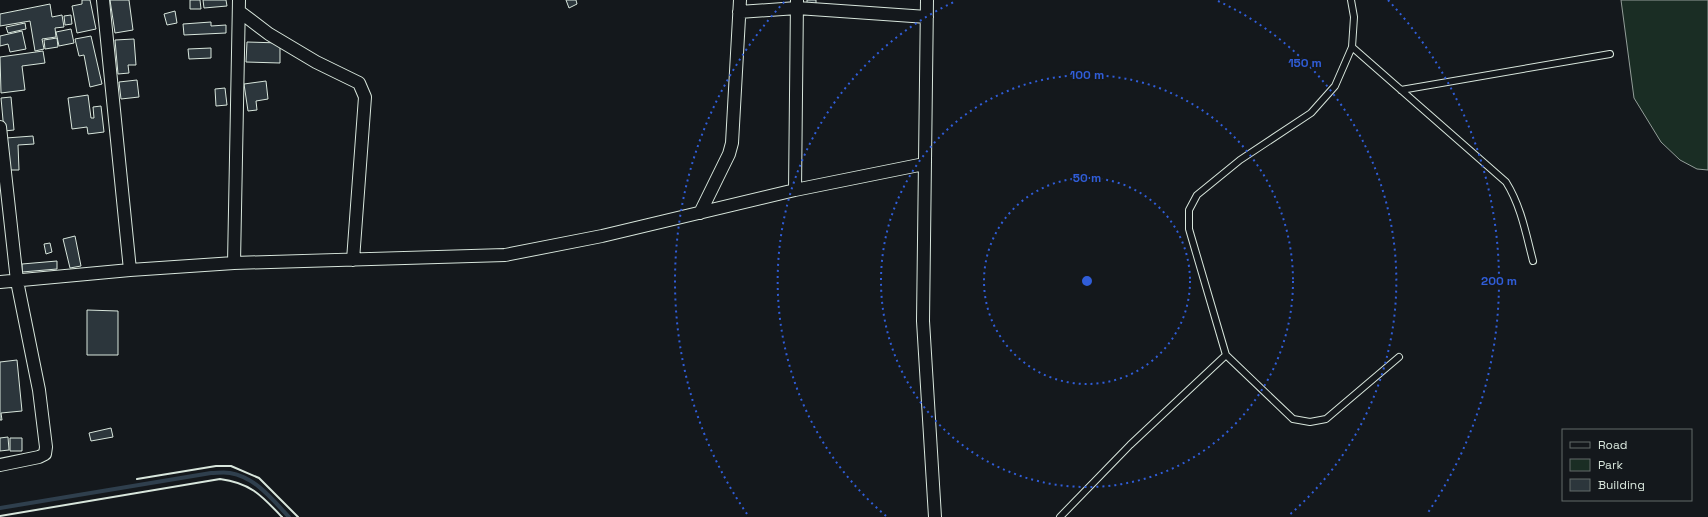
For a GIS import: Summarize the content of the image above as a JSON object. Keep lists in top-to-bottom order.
{
  "legend": ["Road", "Park", "Building"],
  "rings": [
    "150 m",
    "100 m",
    "50 m",
    "200 m"
  ]
}
